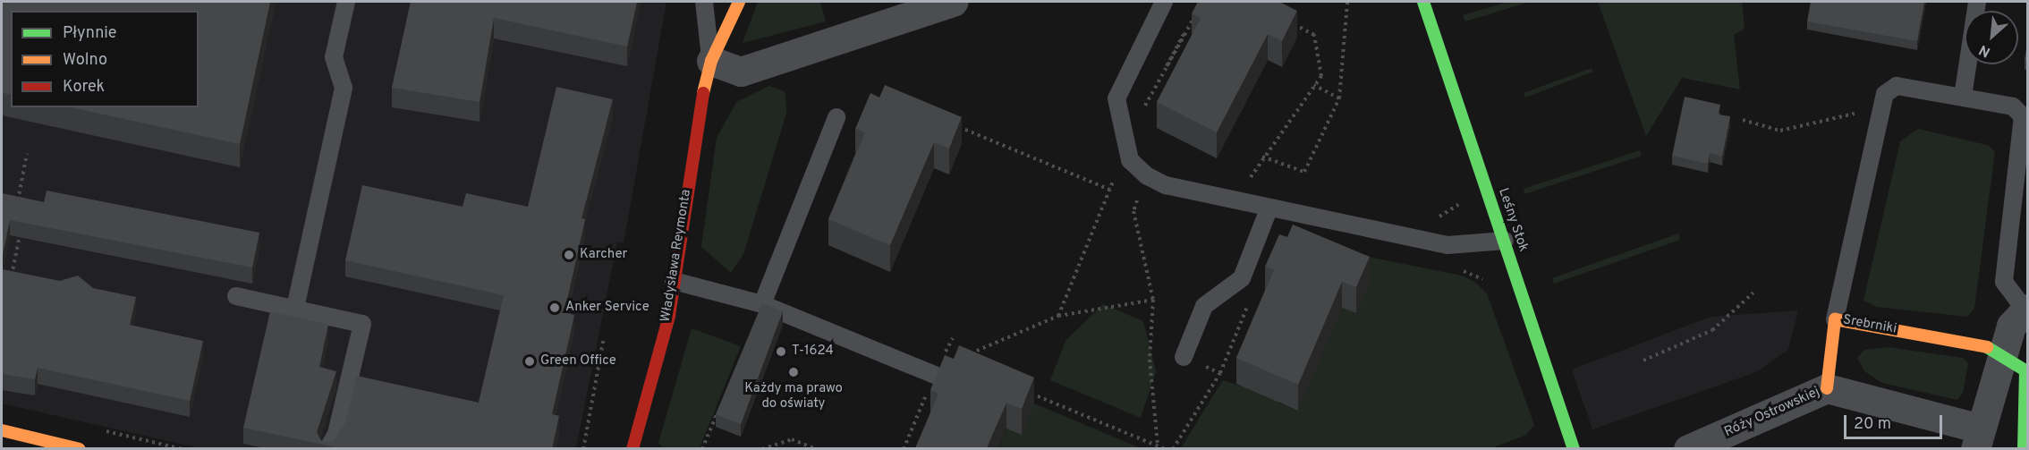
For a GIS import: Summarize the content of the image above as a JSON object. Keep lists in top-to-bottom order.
{
  "streets": {
    "street": [
      "Leśny Stok",
      "Władysława Reymonta",
      "Srebrniki",
      "Róży Ostrowskiej"
    ]
  },
  "crossings": [
    ["Srebrniki", "Róży Ostrowskiej"]
  ],
  "places": [
    "Karcher",
    "Anker Service",
    "T-1624",
    "Green Office",
    "Każdy ma prawo do oświaty"
  ],
  "legend": ["Płynnie", "Wolno", "Korek"],
  "scale_bar": "20 m",
  "north": "bottom left"
}
